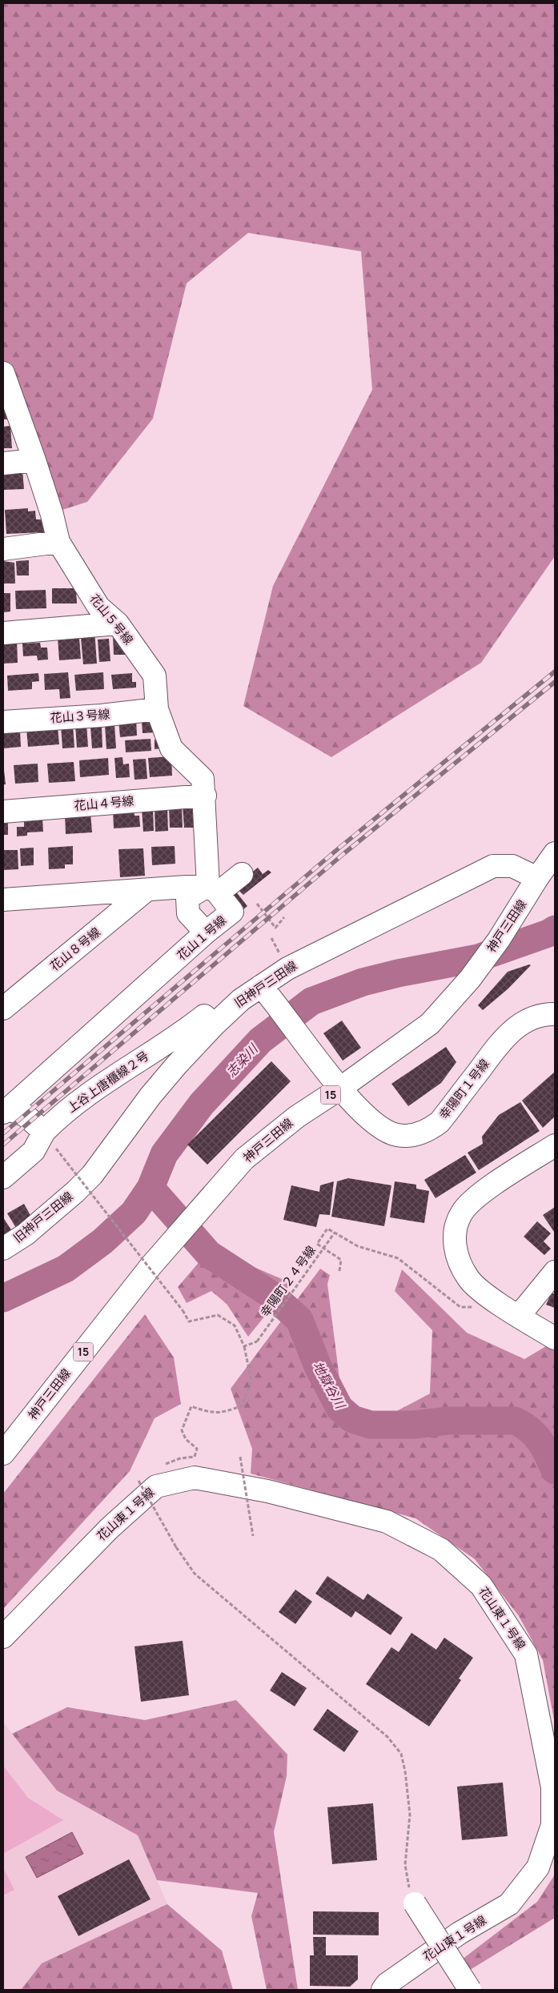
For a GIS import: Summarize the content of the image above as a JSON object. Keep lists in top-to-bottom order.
{
  "streets": {
    "street": [
      "花山５号線",
      "花山３号線",
      "花山４号線",
      "神戸三田線",
      "花山１号線",
      "花山８号線",
      "旧神戸三田線",
      "上谷上唐櫃線２号",
      "幸陽町１号線",
      "15",
      "花山東１号線"
    ],
    "path": ["幸陽町２４号線"]
  },
  "crossings": [
    ["花山５号線", "花山３号線"],
    ["花山５号線", "花山４号線"],
    ["花山５号線", "花山１号線"],
    ["神戸三田線", "旧神戸三田線"],
    ["神戸三田線", "幸陽町１号線"],
    ["旧神戸三田線", "上谷上唐櫃線２号"],
    ["旧神戸三田線", "幸陽町１号線"]
  ],
  "water": ["志染川", "地獄谷川"]
}
